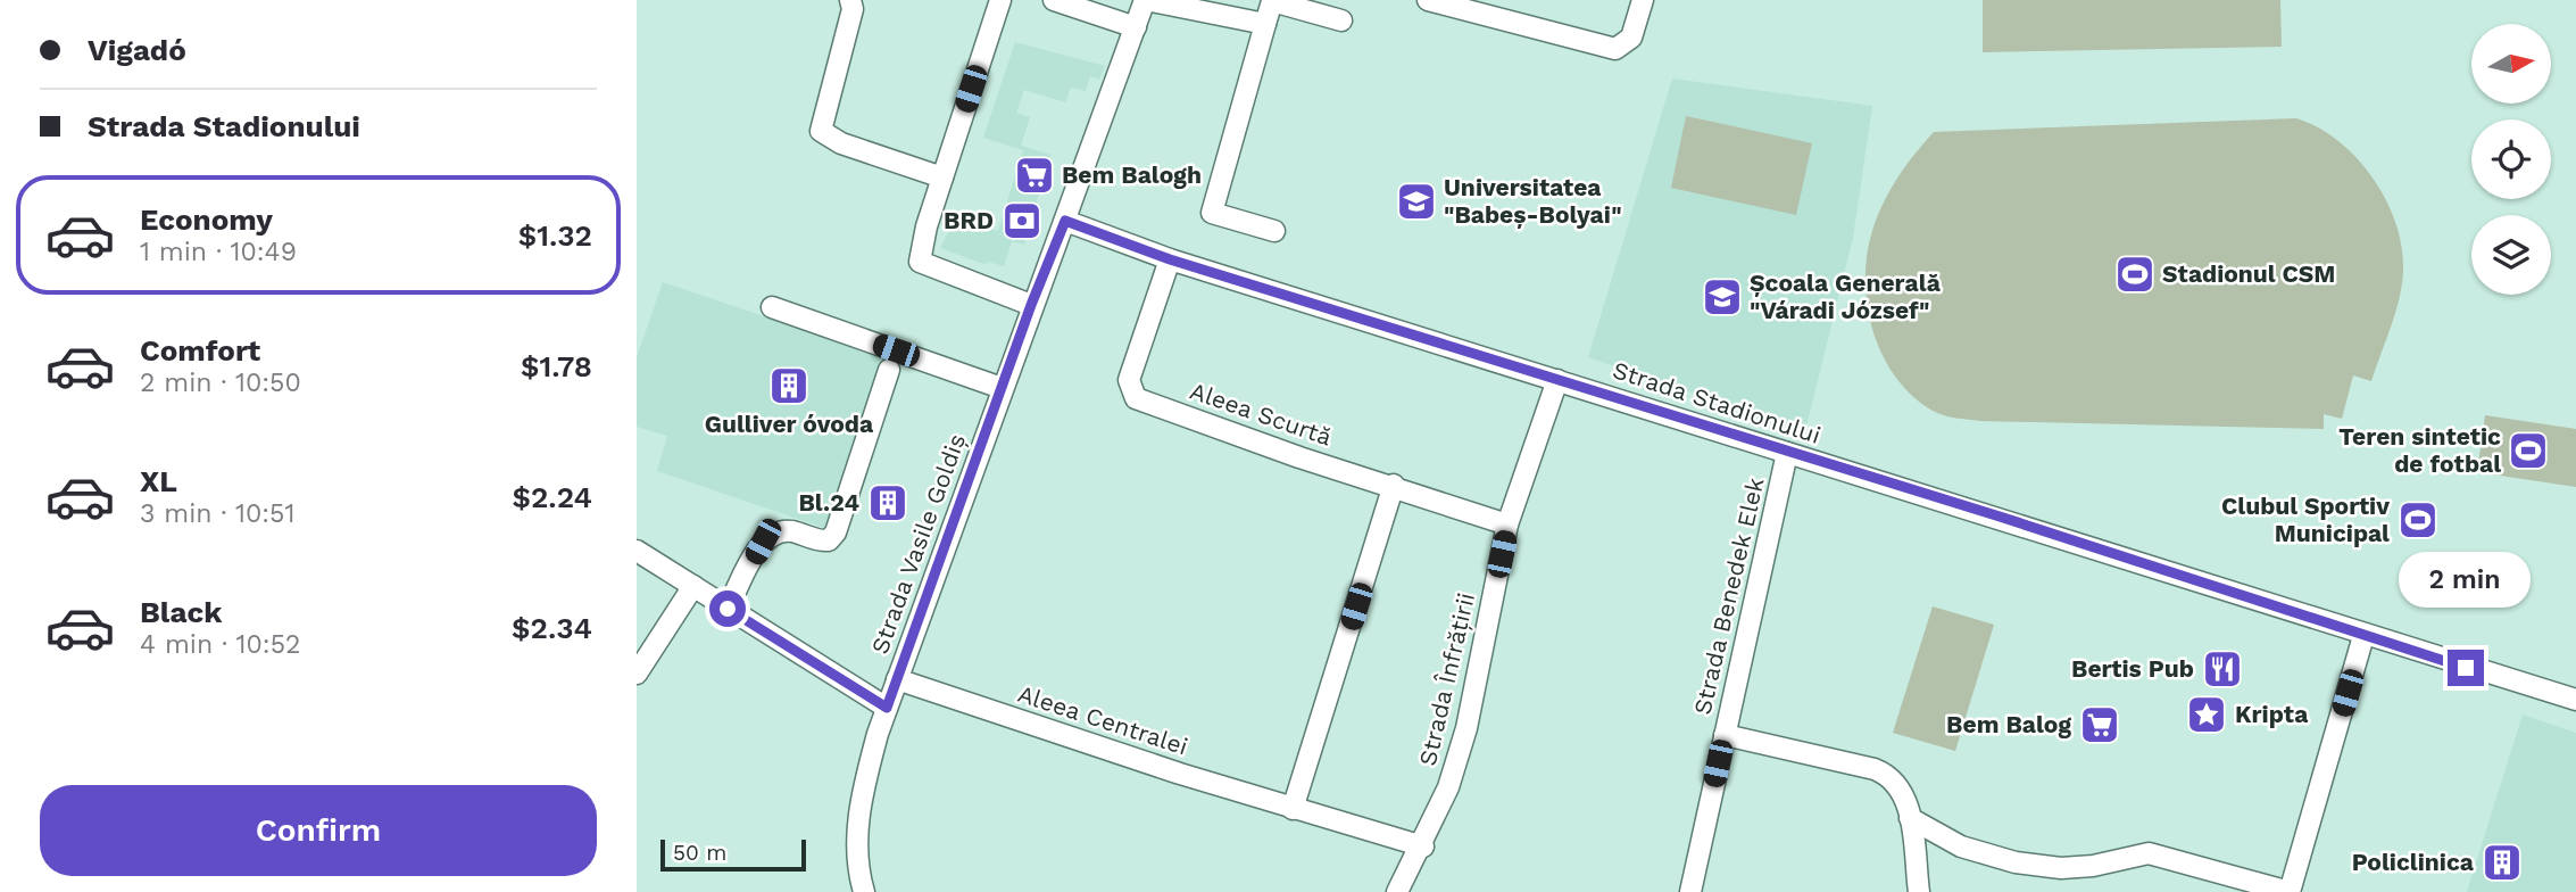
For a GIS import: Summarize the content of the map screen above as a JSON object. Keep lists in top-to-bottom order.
{
  "streets": {
    "street": [
      "Strada Stadionului",
      "Aleea Scurtă",
      "Strada Vasile Goldiș",
      "Strada Benedek Elek",
      "Strada Înfrățirii",
      "Aleea Centralei"
    ]
  },
  "crossings": [
    ["Strada Stadionului", "Aleea Scurtă"],
    ["Strada Stadionului", "Strada Vasile Goldiș"],
    ["Strada Stadionului", "Strada Benedek Elek"],
    ["Strada Stadionului", "Strada Înfrățirii"],
    ["Aleea Scurtă", "Strada Înfrățirii"],
    ["Strada Vasile Goldiș", "Aleea Centralei"],
    ["Strada Înfrățirii", "Aleea Centralei"]
  ],
  "places": {
    "supermarket": ["Bem Balogh", "Bem Balog"],
    "school or university": ["Universitatea \"Babeș-Bolyai\"", "Școala Generală \"Váradi József\""],
    "bank": ["BRD"],
    "sports": ["Stadionul CSM", "Teren sintetic de fotbal", "Clubul Sportiv Municipal"],
    "building": ["Gulliver óvoda", "Bl.24", "Policlinica"],
    "restaurant": ["Bertis Pub"],
    "place": ["Kripta"]
  },
  "scale_bar": "50 m",
  "north": "right",
  "page": {
    "banner": ["Vigadó", "Strada Stadionului"],
    "list": [
      {
        "name": "Economy",
        "note": "1 min · 10:49",
        "value": "$1.32"
      },
      {
        "name": "Comfort",
        "note": "2 min · 10:50",
        "value": "$1.78"
      },
      {
        "name": "XL",
        "note": "3 min · 10:51",
        "value": "$2.24"
      },
      {
        "name": "Black",
        "note": "4 min · 10:52",
        "value": "$2.34"
      }
    ],
    "bubble": "2 min",
    "buttons": "Confirm",
    "scale": "50 m"
  }
}
